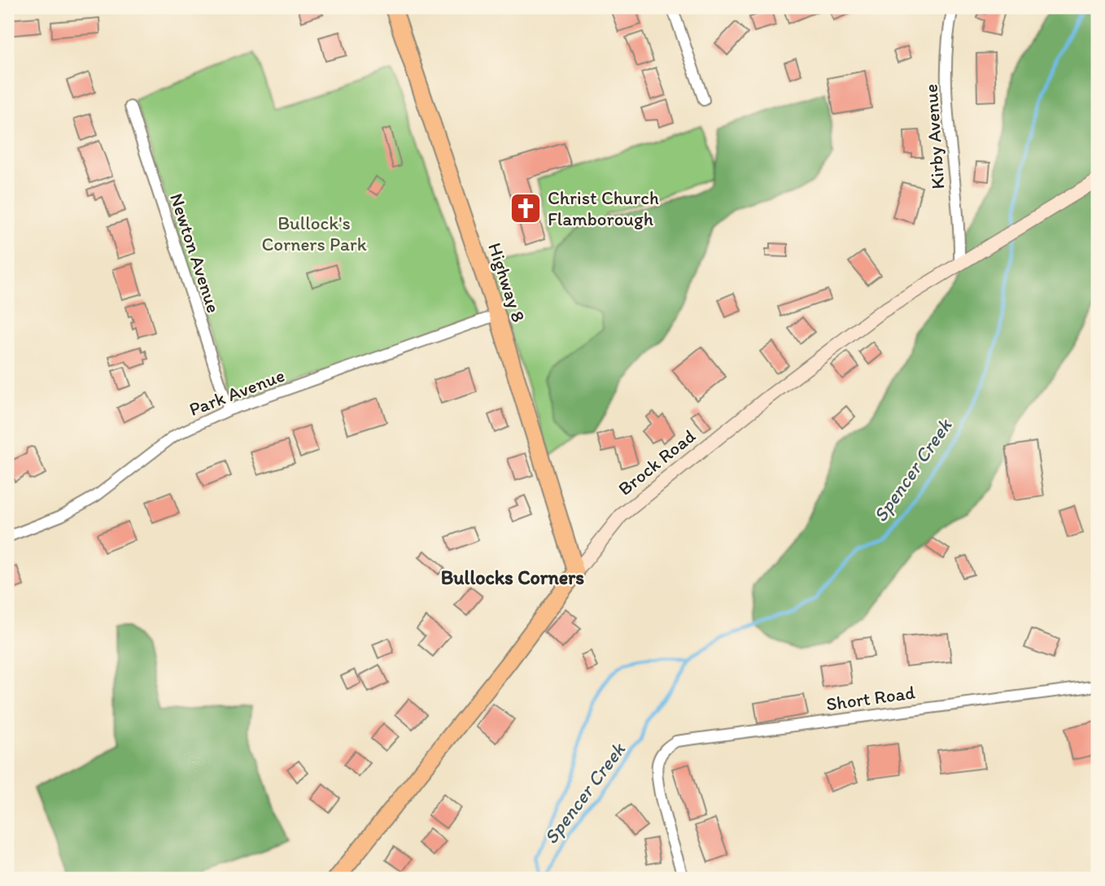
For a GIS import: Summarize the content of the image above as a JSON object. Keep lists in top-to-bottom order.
{
  "streets": {
    "main road": ["Highway 8", "Brock Road"],
    "street": [
      "Kirby Avenue",
      "Newton Avenue",
      "Park Avenue",
      "Short Road"
    ]
  },
  "crossings": [
    ["Kirby Avenue", "Brock Road"],
    ["Newton Avenue", "Park Avenue"],
    ["Highway 8", "Park Avenue"],
    ["Highway 8", "Brock Road"]
  ],
  "districts": ["Bullocks Corners"],
  "water": ["Spencer Creek"],
  "parks": ["Bullock's Corners Park"],
  "places": {
    "church": ["Christ Church Flamborough"]
  }
}
